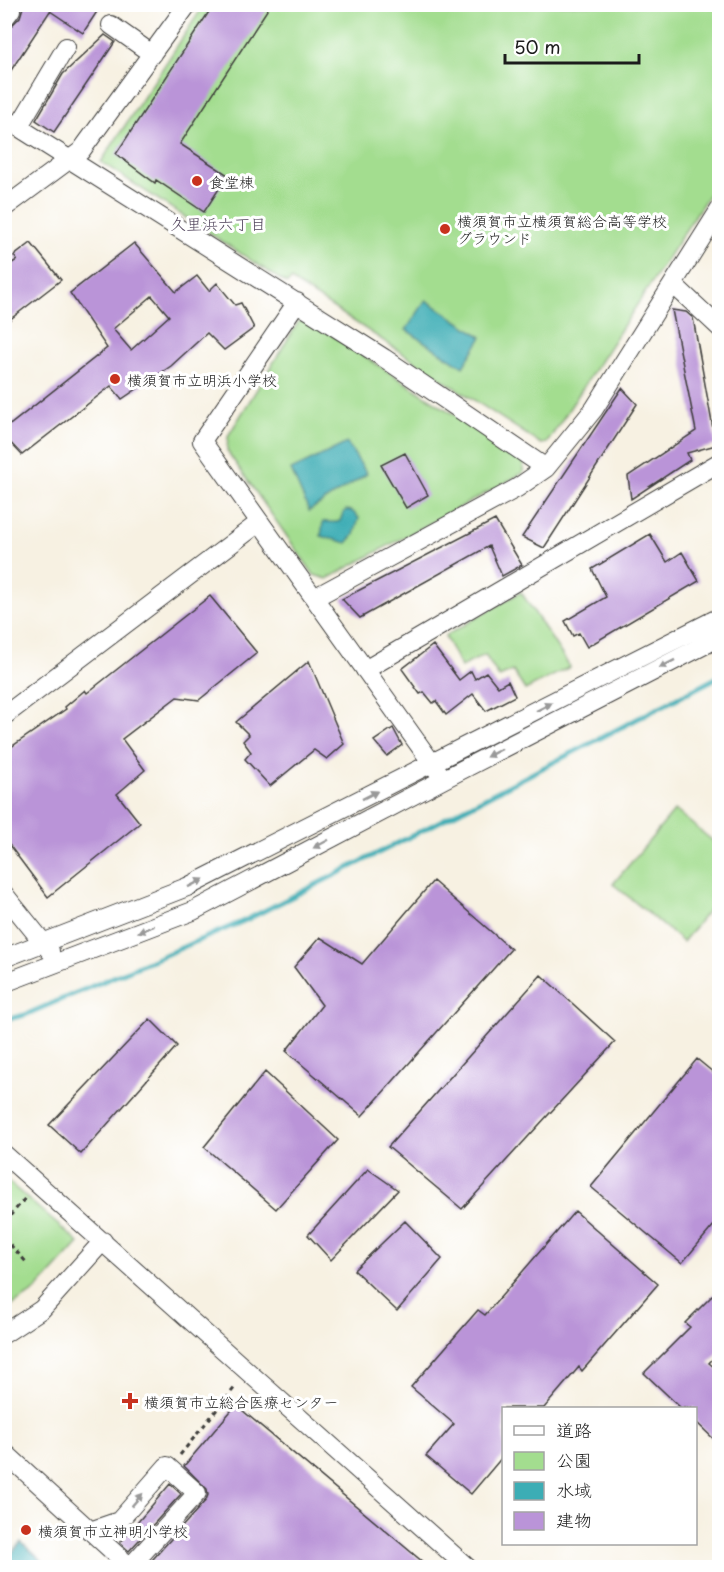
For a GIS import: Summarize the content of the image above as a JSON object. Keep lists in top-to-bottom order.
{
  "districts": ["久里浜六丁目"],
  "places": {
    "other": [
      "食堂棟",
      "横須賀市立横須賀総合高等学校 グラウンド",
      "横須賀市立明浜小学校",
      "横須賀市立神明小学校"
    ],
    "health": ["横須賀市立総合医療センター"]
  },
  "legend": [
    "道路",
    "公園",
    "水域",
    "建物"
  ],
  "scale_bar": "50 m"
}
